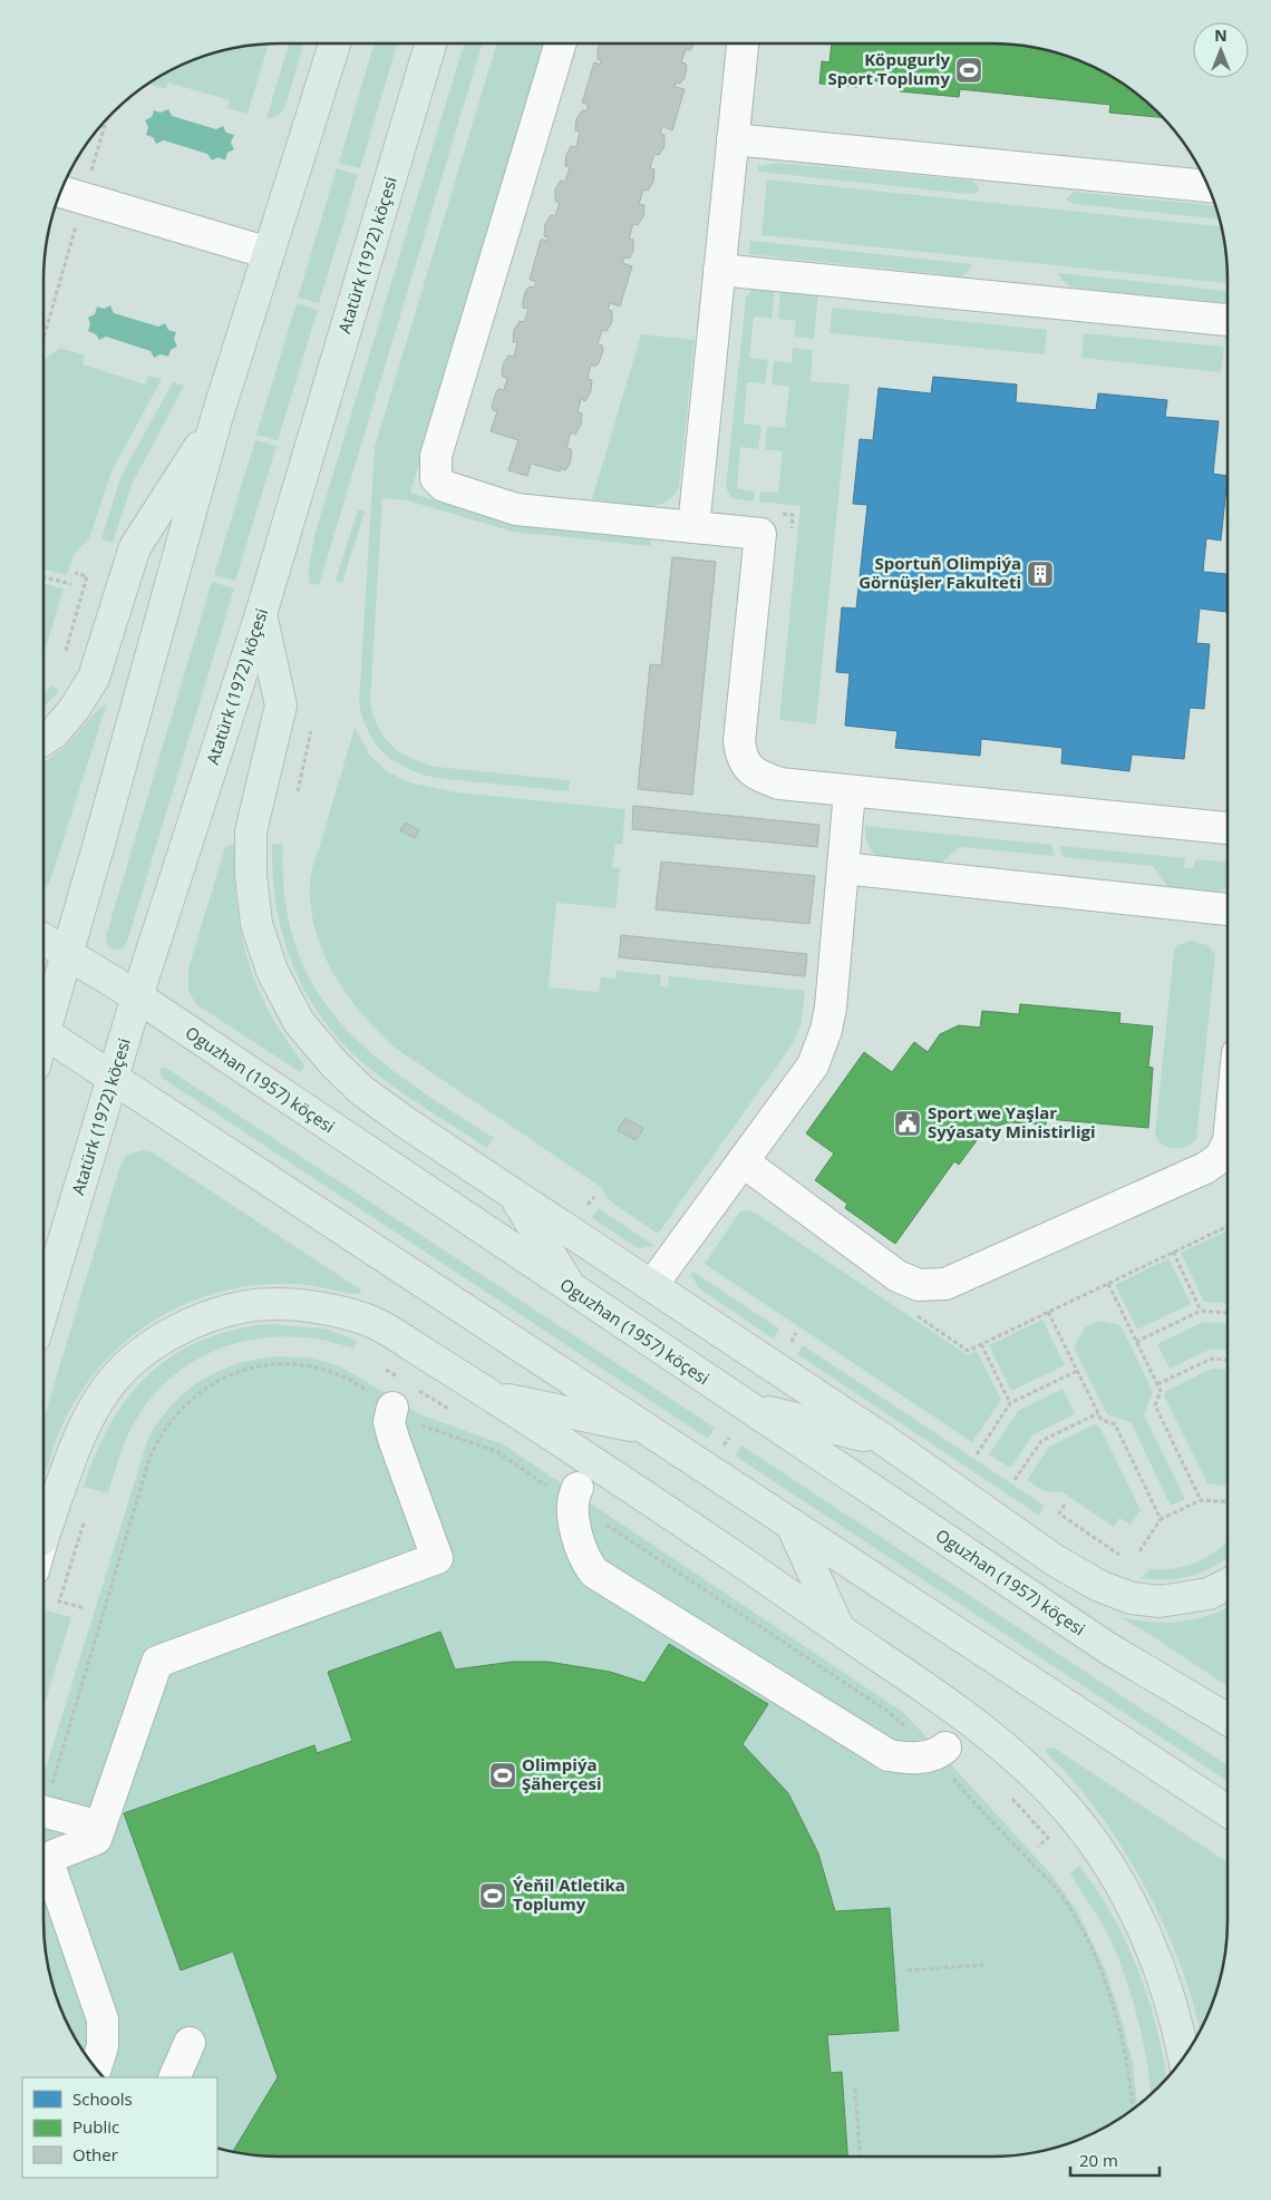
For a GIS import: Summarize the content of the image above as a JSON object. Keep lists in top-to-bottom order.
{
  "streets": {
    "main road": ["Atatürk (1972) köçesi", "Oguzhan (1957) köçesi"]
  },
  "crossings": [
    ["Atatürk (1972) köçesi", "Oguzhan (1957) köçesi"]
  ],
  "places": {
    "sports": ["Köpugurly Sport Toplumy", "Olimpiýa Şäherçesi", "Ýeňil Atletika Toplumy"],
    "building": ["Sportuň Olimpiýa Görnüşler Fakulteti"],
    "public building": ["Sport we Yaşlar Syýasaty Ministirligi"]
  },
  "legend": ["Schools", "Public", "Other"],
  "scale_bar": "20 m",
  "north": "top"
}
